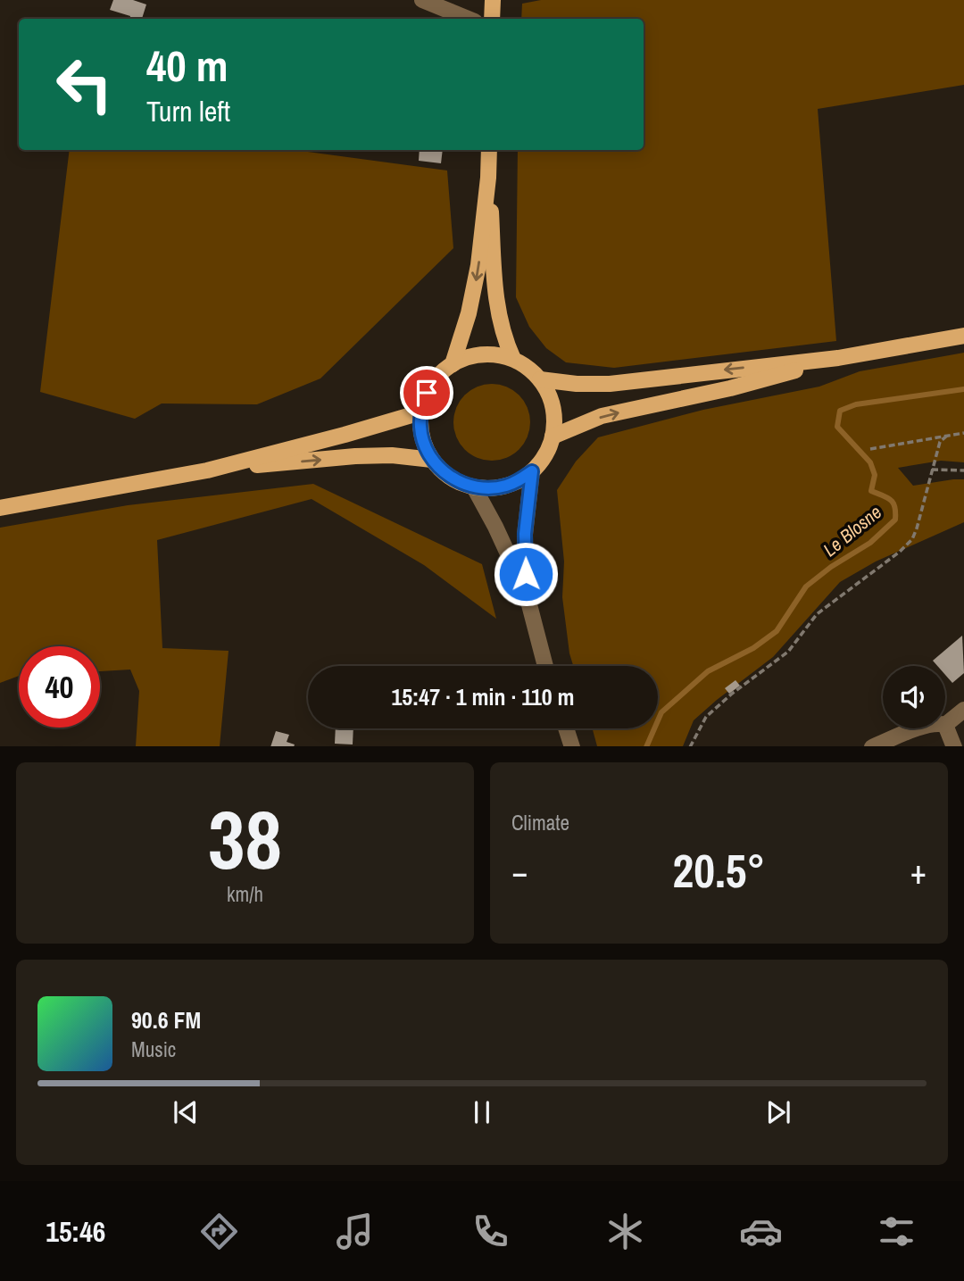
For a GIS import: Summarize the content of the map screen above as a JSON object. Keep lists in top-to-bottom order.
{
  "water": ["Le Blosne"],
  "page": {
    "turn": ["40 m", "Turn left"],
    "limit": "40",
    "trip": "15:47 · 1 min · 110 m",
    "tile": [
      ["38", "km/h"],
      "Climate"
    ],
    "heat": ["−", "20.5°", "+"],
    "song": ["90.6 FM", "Music"],
    "tabs": "15:46"
  }
}
